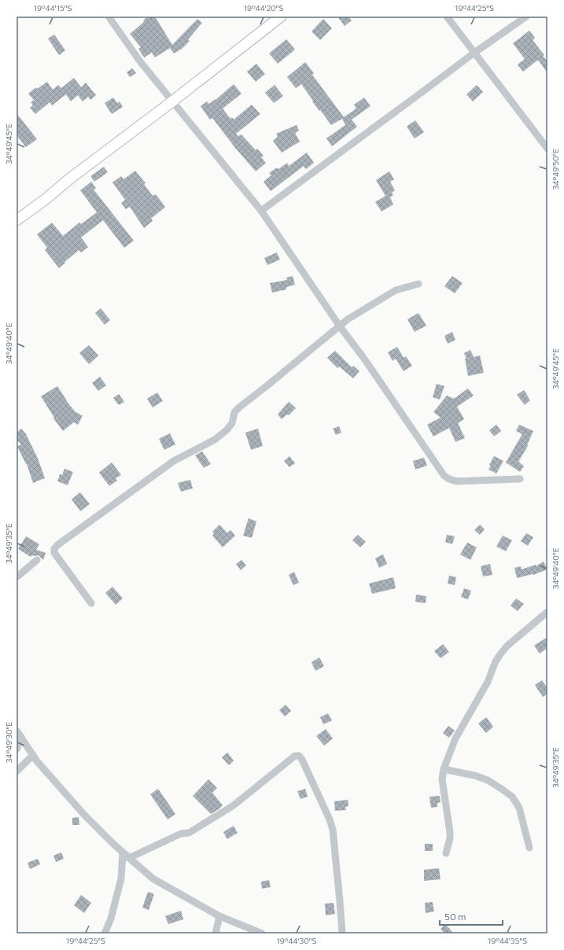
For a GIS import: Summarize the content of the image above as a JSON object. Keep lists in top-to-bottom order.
{
  "scale_bar": "50 m",
  "coordinates": [
    "19°44'15\"S",
    "19°44'20\"S",
    "19°44'25\"S",
    "34°49'45\"E",
    "34°49'50\"E",
    "34°49'40\"E",
    "34°49'35\"E",
    "34°49'30\"E",
    "19°44'30\"S",
    "19°44'35\"S"
  ]
}
